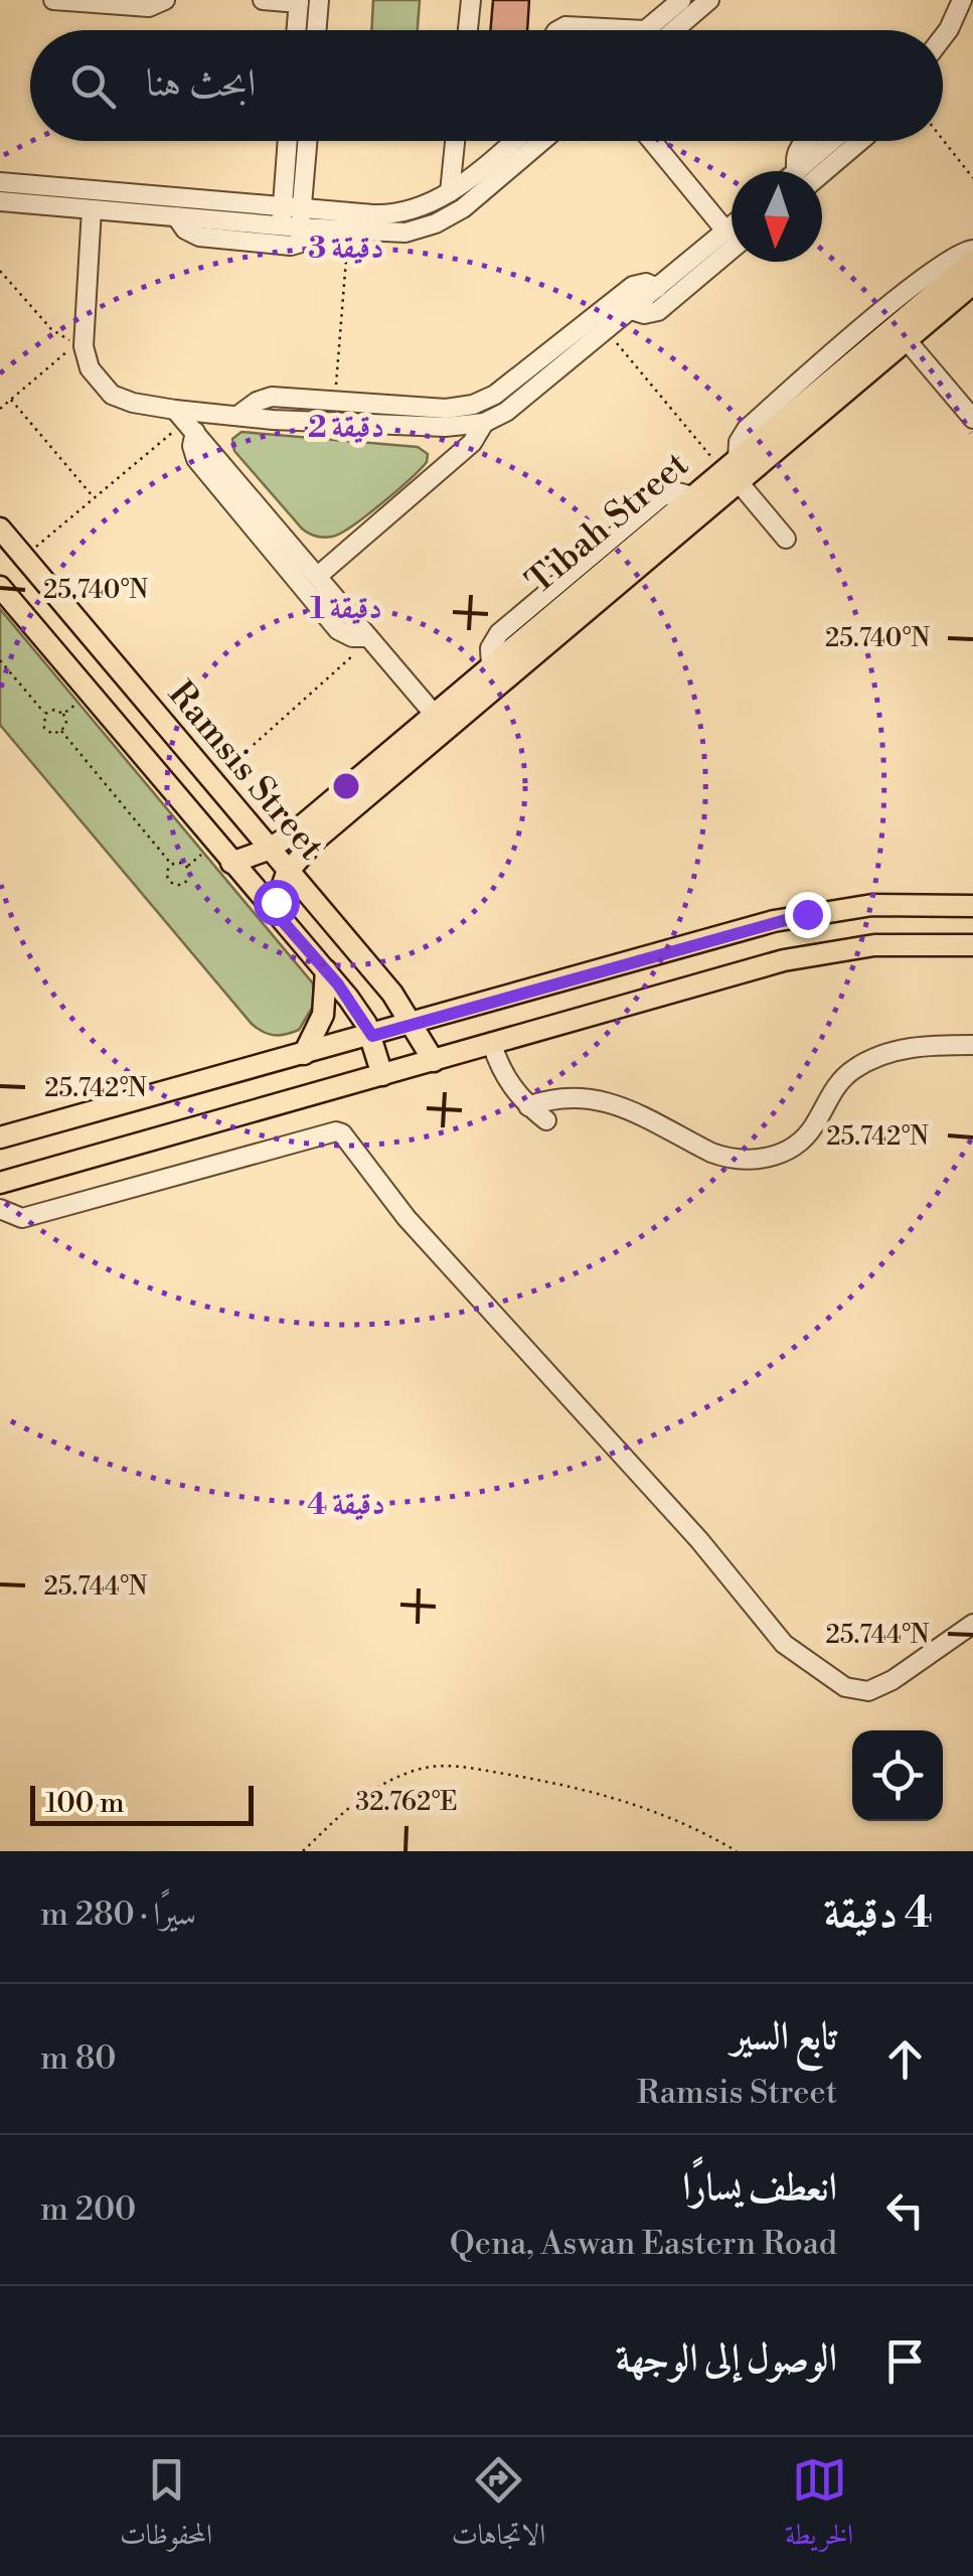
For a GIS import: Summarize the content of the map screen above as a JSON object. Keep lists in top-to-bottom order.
{
  "streets": {
    "main road": ["Tibah Street", "Ramsis Street"]
  },
  "crossings": [
    ["Tibah Street", "Ramsis Street"]
  ],
  "scale_bar": "100 m",
  "north": "bottom",
  "page": {
    "search": "ابحث هنا",
    "scale": "100 m",
    "heading": ["4 دقيقة", "سيرًا · 280 m"],
    "list": [
      ["تابع السير", "Ramsis Street", "80 m"],
      ["انعطف يسارًا", "Qena, Aswan Eastern Road", "200 m"],
      "الوصول إلى الوجهة"
    ],
    "nav": ["الخريطة", "الاتجاهات", "المحفوظات"]
  },
  "coordinates": [
    "25.740°N",
    "25.742°N",
    "25.744°N",
    "32.762°E"
  ],
  "rings": [
    "3 دقيقة",
    "2 دقيقة",
    "1 دقيقة",
    "4 دقيقة"
  ]
}
